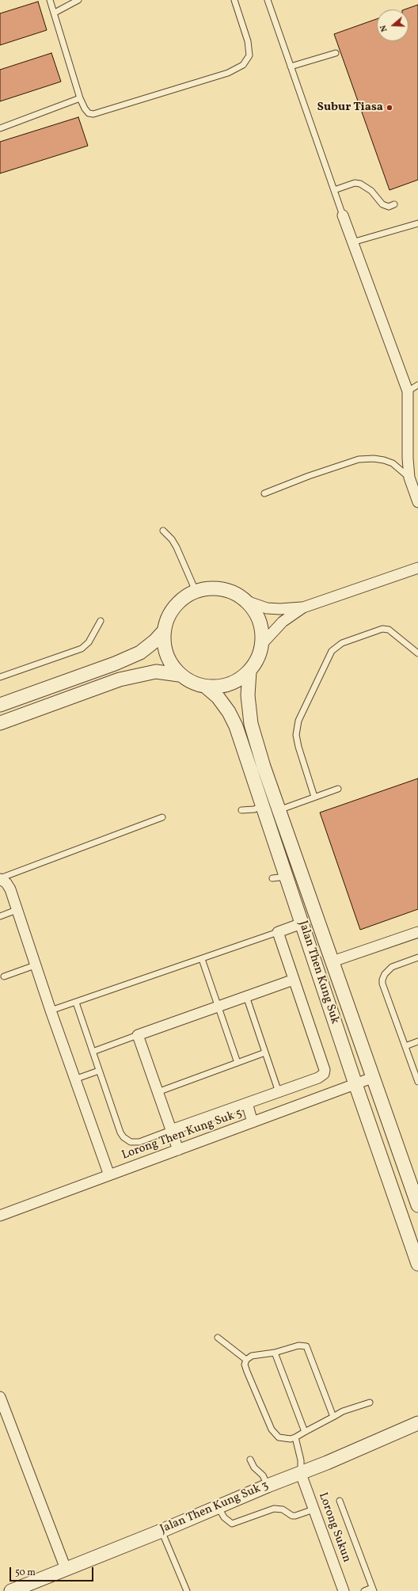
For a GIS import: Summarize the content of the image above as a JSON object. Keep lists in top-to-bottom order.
{
  "streets": {
    "street": [
      "Jalan Then Kung Suk",
      "Lorong Then Kung Suk 5",
      "Jalan Then Kung Suk 3",
      "Lorong Sukun"
    ]
  },
  "crossings": [
    ["Jalan Then Kung Suk", "Lorong Then Kung Suk 5"],
    ["Jalan Then Kung Suk 3", "Lorong Sukun"]
  ],
  "places": ["Subur Tiasa"],
  "scale_bar": "50 m",
  "north": "left"
}
